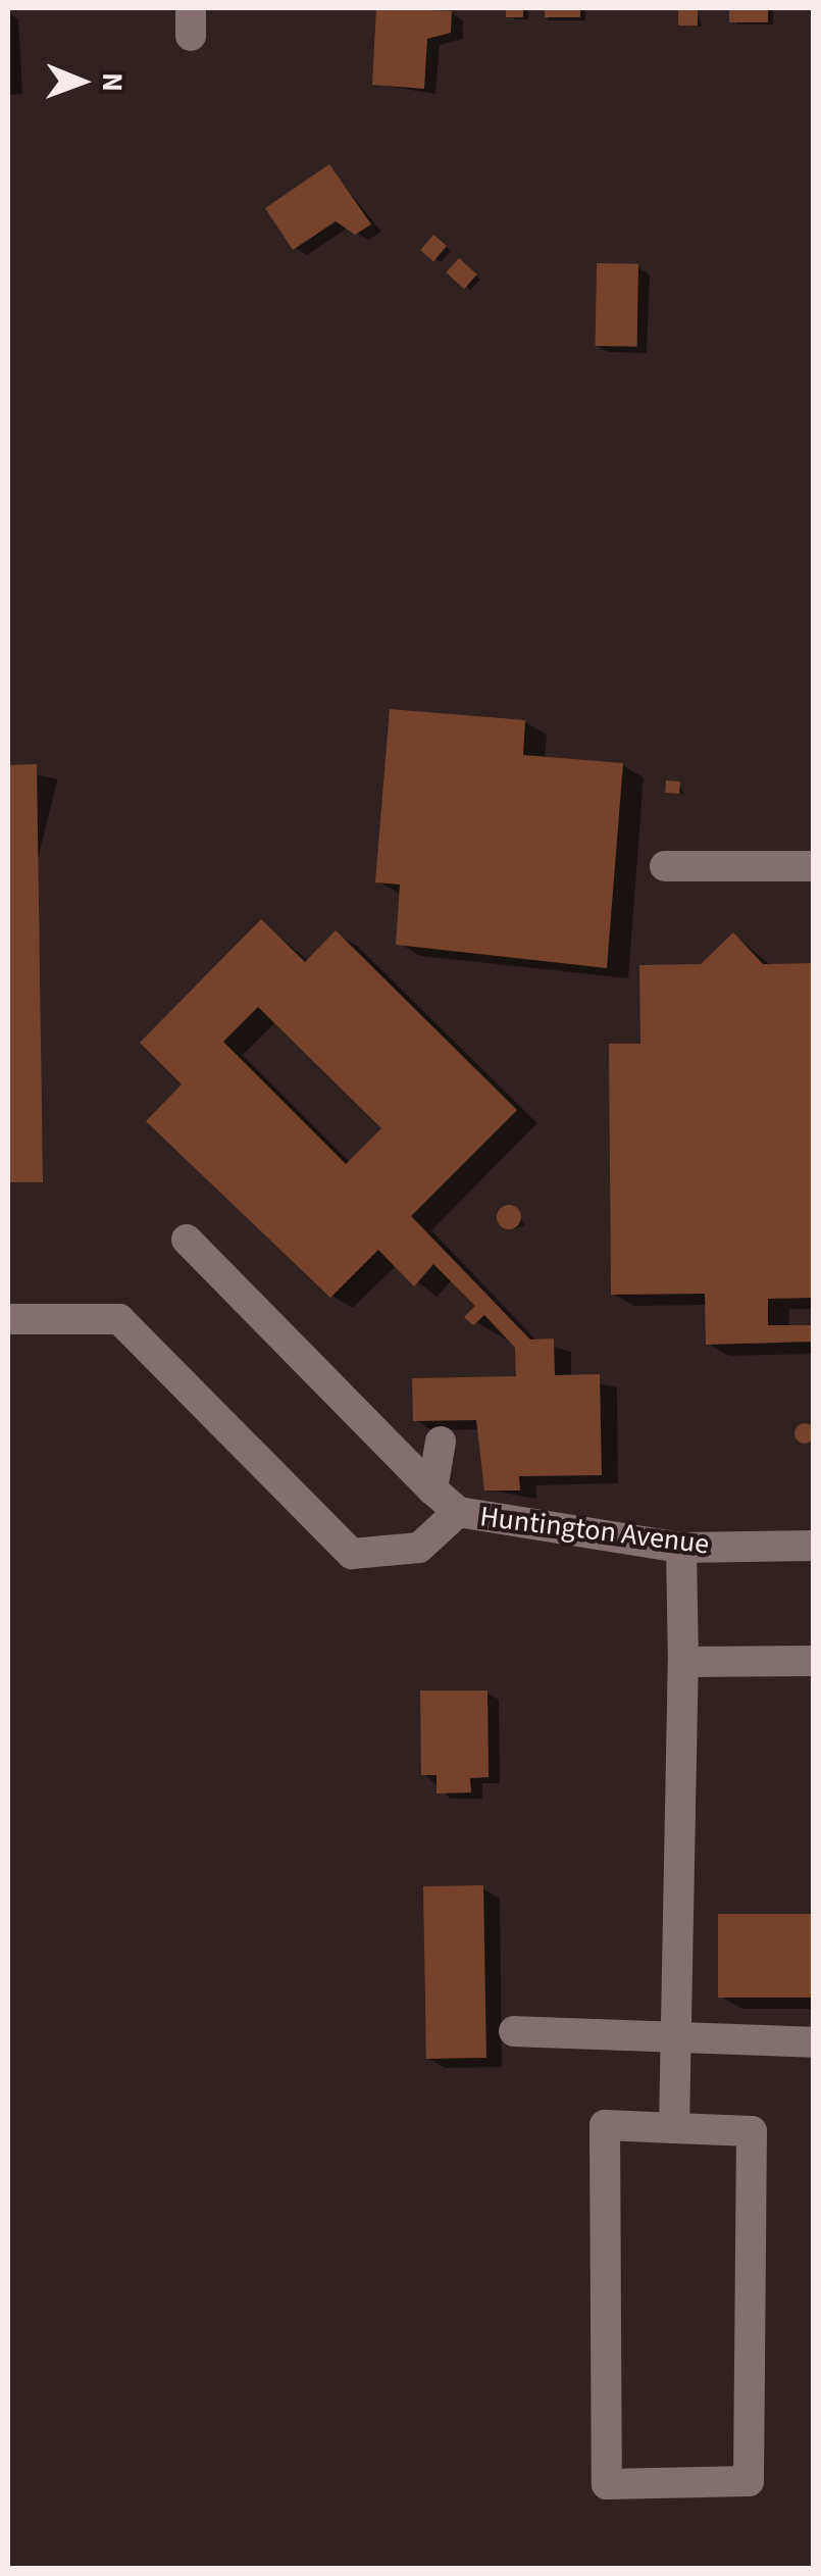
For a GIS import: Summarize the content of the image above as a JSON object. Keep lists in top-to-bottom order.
{
  "streets": {
    "lane": ["Huntington Avenue"]
  },
  "north": "right"
}
